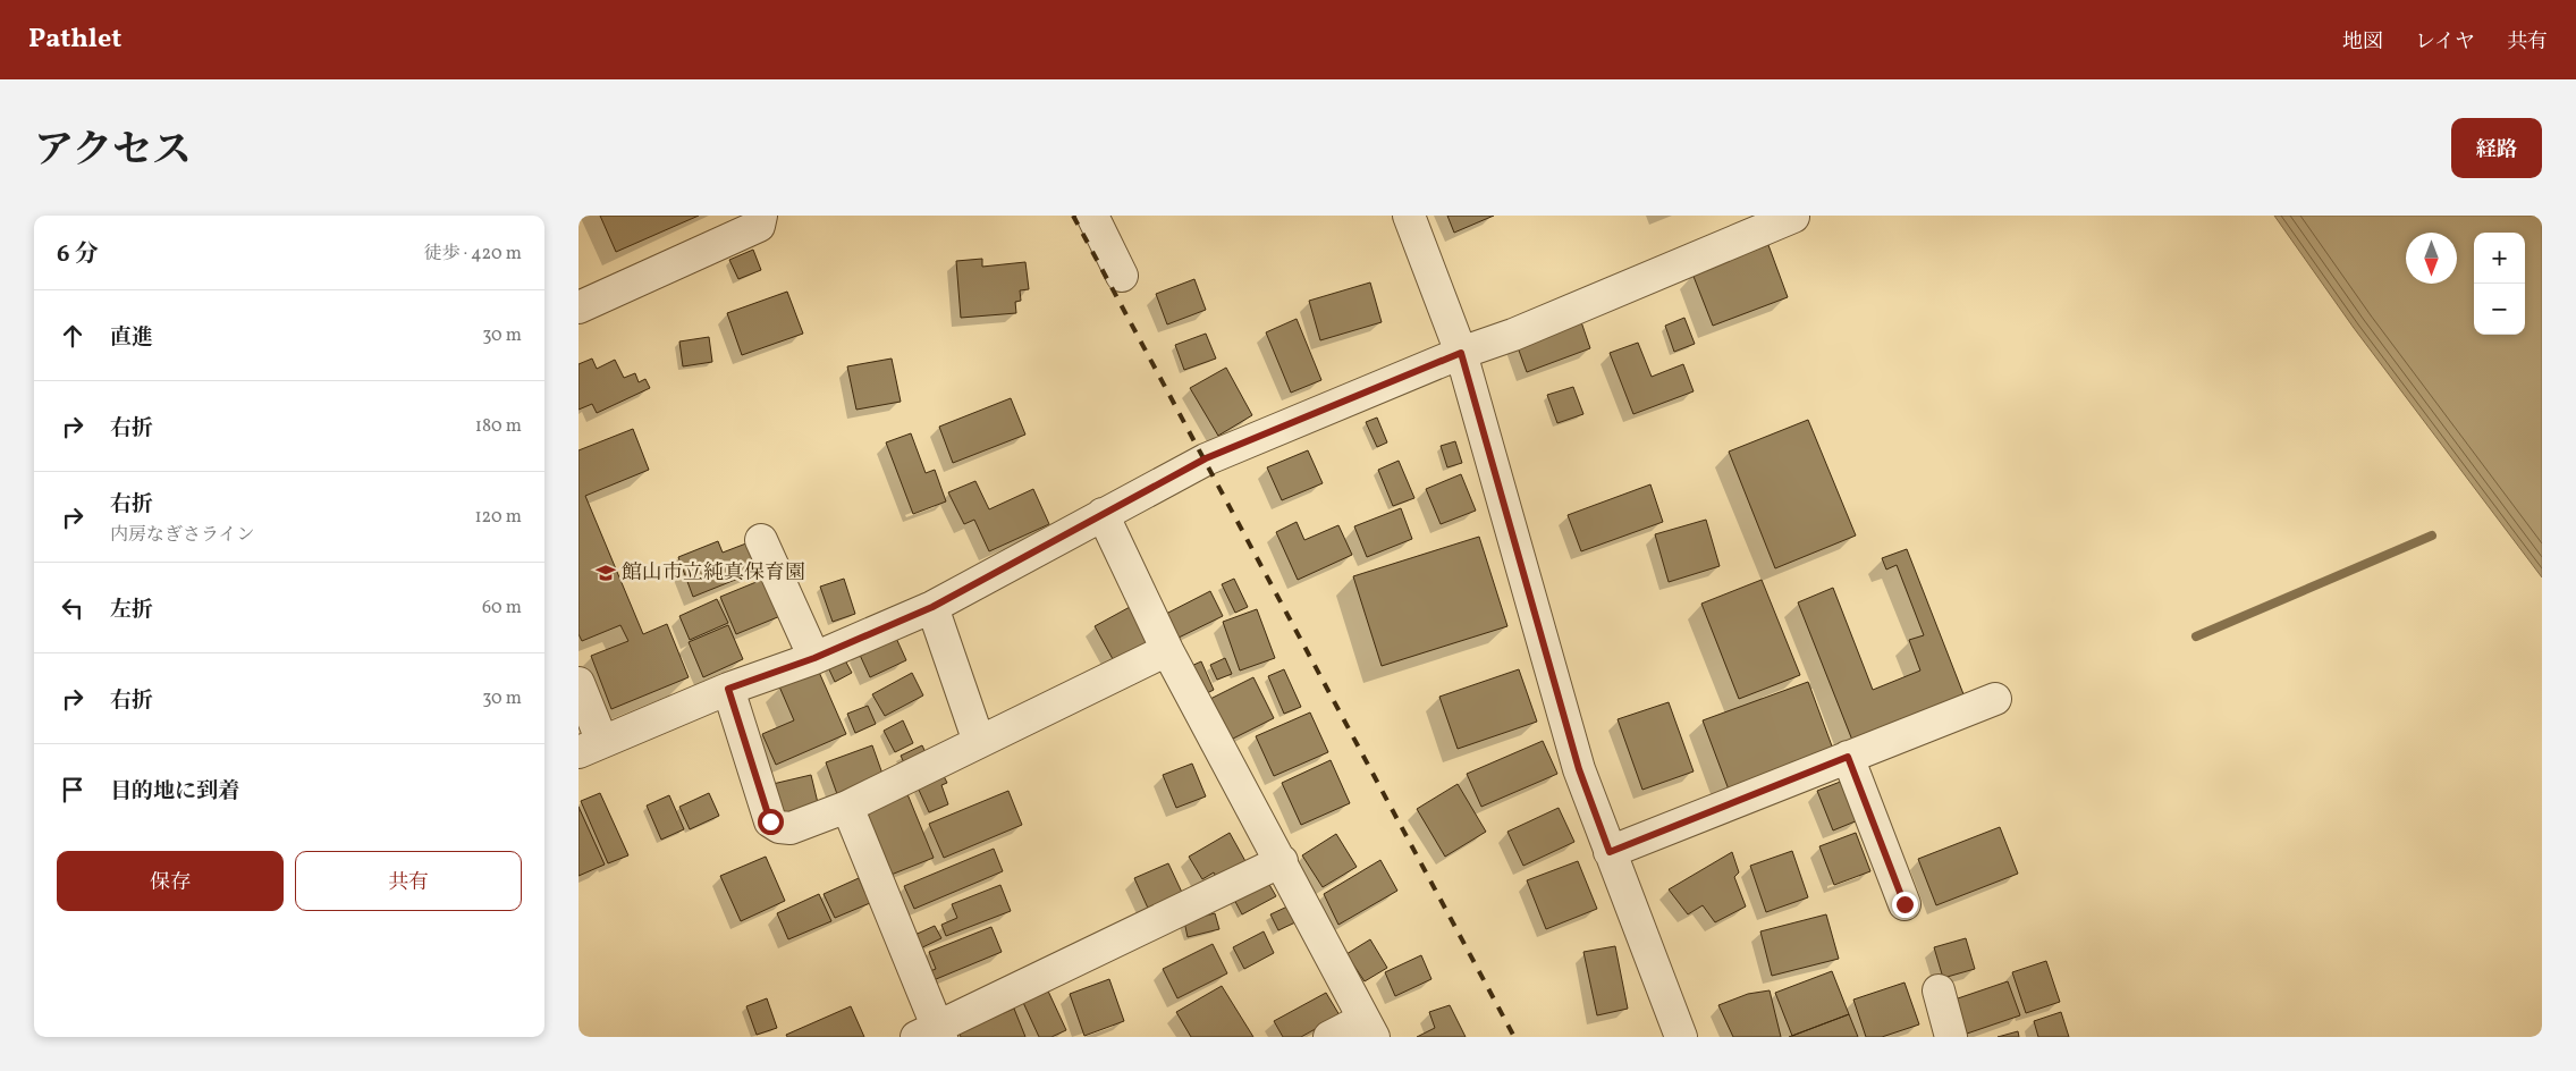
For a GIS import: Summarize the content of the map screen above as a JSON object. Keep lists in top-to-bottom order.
{
  "places": {
    "school or university": ["館山市立純真保育園"]
  },
  "north": "bottom",
  "page": {
    "header": "Pathlet",
    "nav": ["地図", "レイヤ", "共有"],
    "title": "アクセス",
    "buttons": [
      "経路",
      ["保存", "共有"]
    ],
    "heading": ["6 分", "徒歩 · 420 m"],
    "map_buttons": ["+", "−"],
    "list": [
      ["直進", "30 m"],
      ["右折", "180 m"],
      ["右折", "内房なぎさライン", "120 m"],
      ["左折", "60 m"],
      ["右折", "30 m"],
      "目的地に到着"
    ]
  }
}
